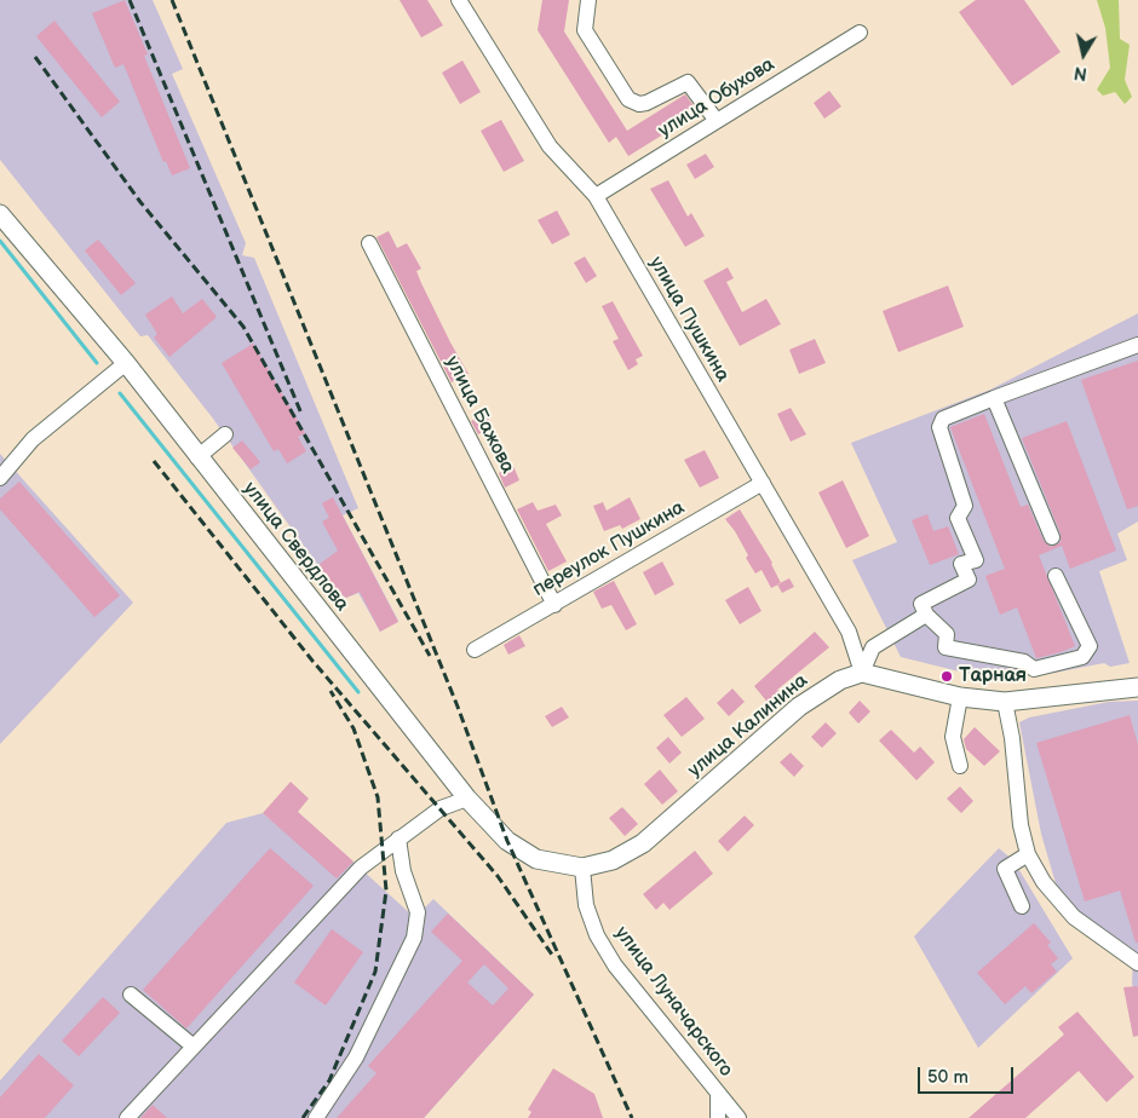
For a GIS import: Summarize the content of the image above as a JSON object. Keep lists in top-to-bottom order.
{
  "streets": {
    "main road": ["улица Свердлова", "улица Калинина"],
    "street": [
      "улица Обухова",
      "улица Пушкина",
      "улица Бажова",
      "переулок Пушкина",
      "улица Луначарского"
    ]
  },
  "crossings": [
    ["улица Обухова", "улица Пушкина"],
    ["улица Пушкина", "переулок Пушкина"],
    ["улица Пушкина", "улица Калинина"],
    ["улица Бажова", "переулок Пушкина"],
    ["улица Свердлова", "улица Калинина"],
    ["улица Свердлова", "улица Луначарского"],
    ["улица Калинина", "улица Луначарского"]
  ],
  "places": ["Тарная"],
  "scale_bar": "50 m",
  "north": "bottom"
}
